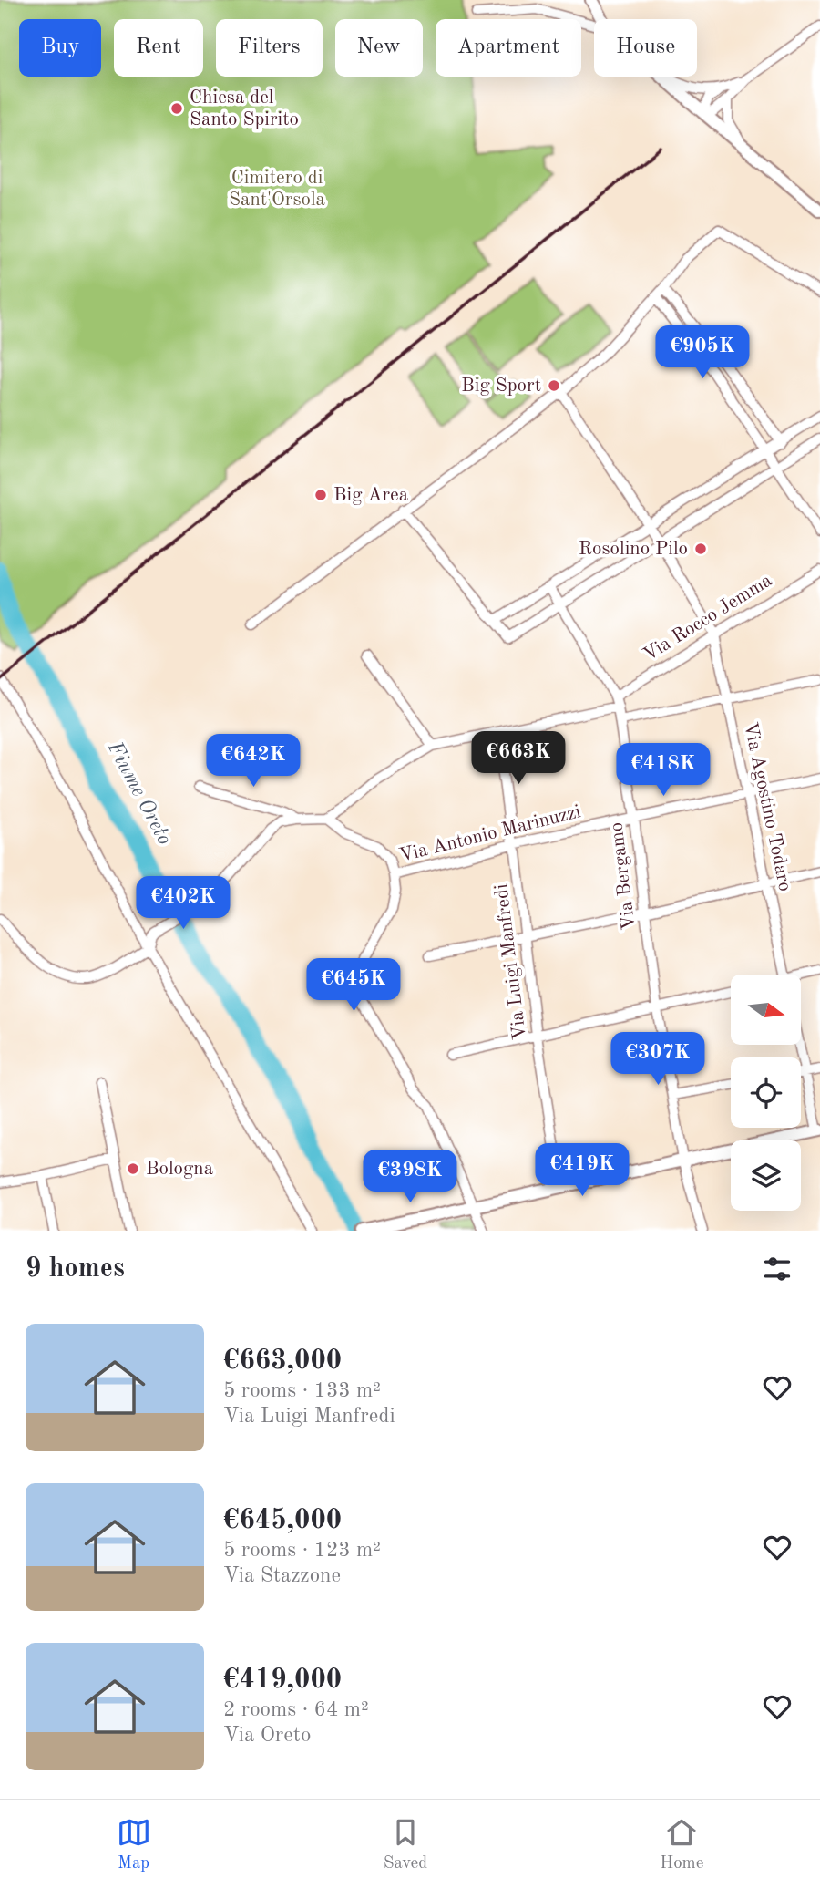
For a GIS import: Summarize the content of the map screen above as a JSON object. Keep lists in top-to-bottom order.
{
  "streets": {
    "street": [
      "Via Rocco Jemma",
      "Via Agostino Todaro",
      "Via Antonio Marinuzzi",
      "Via Bergamo",
      "Via Luigi Manfredi"
    ]
  },
  "crossings": [
    ["Via Rocco Jemma", "Via Agostino Todaro"],
    ["Via Rocco Jemma", "Via Bergamo"],
    ["Via Agostino Todaro", "Via Antonio Marinuzzi"],
    ["Via Antonio Marinuzzi", "Via Bergamo"],
    ["Via Antonio Marinuzzi", "Via Luigi Manfredi"]
  ],
  "water": ["Fiume Oreto"],
  "parks": ["Cimitero di Sant'Orsola"],
  "places": [
    "Chiesa del Santo Spirito",
    "Big Sport",
    "Big Area",
    "Rosolino Pilo",
    "Bologna"
  ],
  "north": "right",
  "page": {
    "chip": [
      "Buy",
      "Rent",
      "Filters",
      "New",
      "Apartment",
      "House"
    ],
    "price": [
      "€905K",
      "€663K",
      "€642K",
      "€418K",
      "€402K",
      "€645K",
      "€307K",
      "€419K",
      "€398K"
    ],
    "heading": "9 homes",
    "list": [
      {
        "name": "€663,000",
        "note": "5 rooms · 133 m² · Via Luigi Manfredi"
      },
      {
        "name": "€645,000",
        "note": "5 rooms · 123 m² · Via Stazzone"
      },
      {
        "name": "€419,000",
        "note": "2 rooms · 64 m² · Via Oreto"
      }
    ],
    "tabs": ["Map", "Saved", "Home"]
  }
}
